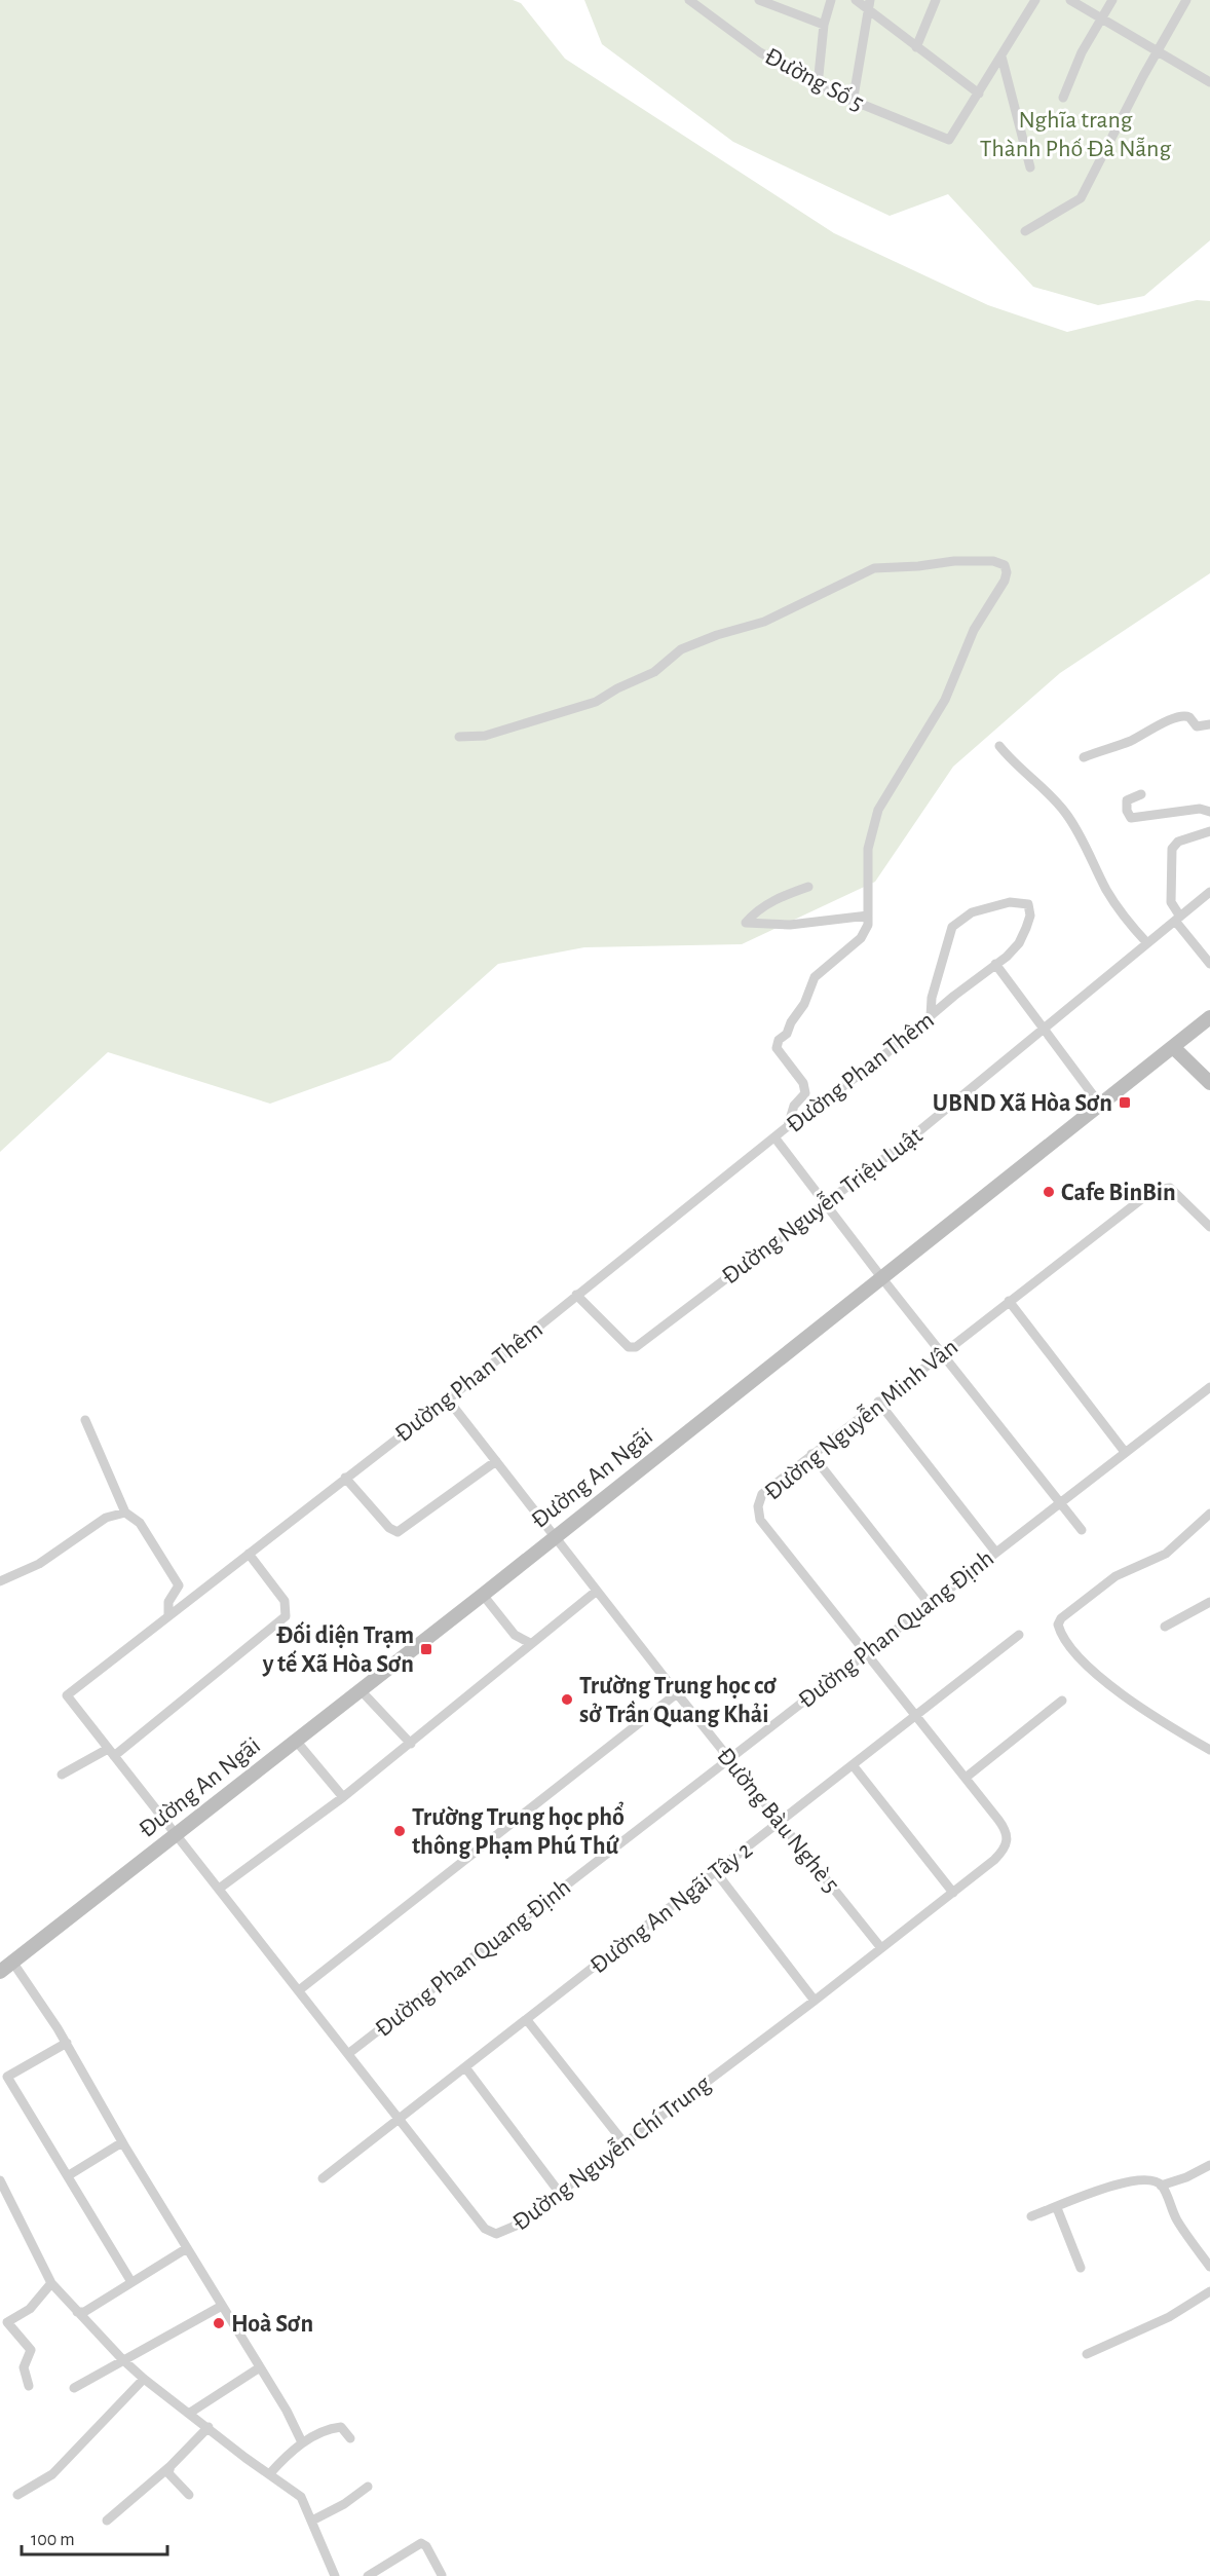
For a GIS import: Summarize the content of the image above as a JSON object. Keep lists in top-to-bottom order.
{
  "streets": {
    "main road": ["Đường An Ngãi"],
    "street": [
      "Đường Số 5",
      "Đường Phan Thêm",
      "Đường Nguyễn Triệu Luật",
      "Đường Nguyễn Minh Vân",
      "Đường Phan Quang Định",
      "Đường Bàu Nghè 5",
      "Đường An Ngãi Tây 2",
      "Đường Nguyễn Chí Trung"
    ]
  },
  "crossings": [
    ["Đường Phan Thêm", "Đường Nguyễn Triệu Luật"],
    ["Đường Phan Thêm", "Đường An Ngãi"],
    ["Đường Phan Thêm", "Đường Bàu Nghè 5"],
    ["Đường Phan Thêm", "Đường Nguyễn Chí Trung"],
    ["Đường Nguyễn Minh Vân", "Đường Phan Quang Định"],
    ["Đường Nguyễn Minh Vân", "Đường An Ngãi Tây 2"],
    ["Đường Nguyễn Minh Vân", "Đường Nguyễn Chí Trung"],
    ["Đường An Ngãi", "Đường Bàu Nghè 5"],
    ["Đường An Ngãi", "Đường Nguyễn Chí Trung"],
    ["Đường Phan Quang Định", "Đường Bàu Nghè 5"],
    ["Đường Phan Quang Định", "Đường Nguyễn Chí Trung"],
    ["Đường Bàu Nghè 5", "Đường An Ngãi Tây 2"],
    ["Đường Bàu Nghè 5", "Đường Nguyễn Chí Trung"],
    ["Đường An Ngãi Tây 2", "Đường Nguyễn Chí Trung"]
  ],
  "parks": ["Nghĩa trang Thành Phố Đà Nẵng"],
  "places": {
    "transit": ["UBND Xã Hòa Sơn", "Đối diện Trạm y tế Xã Hòa Sơn"],
    "other": [
      "Cafe BinBin",
      "Trường Trung học cơ sở Trần Quang Khải",
      "Trường Trung học phổ thông Phạm Phú Thứ",
      "Hoà Sơn"
    ]
  },
  "scale_bar": "100 m"
}
